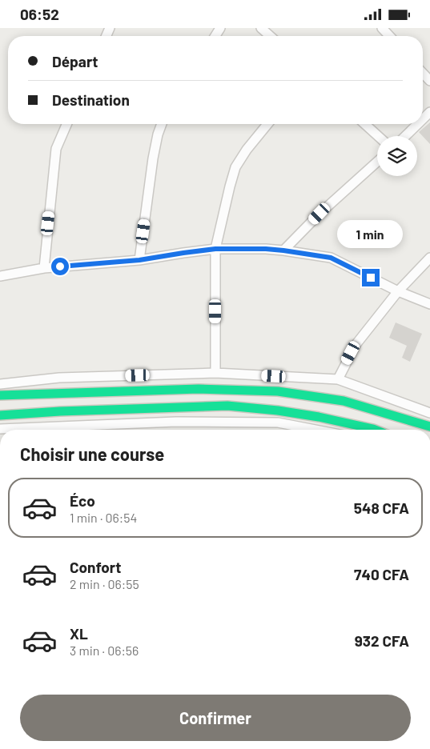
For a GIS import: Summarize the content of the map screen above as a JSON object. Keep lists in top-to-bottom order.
{
  "page": {
    "status": "06:52",
    "banner": ["Départ", "Destination"],
    "bubble": "1 min",
    "heading": "Choisir une course",
    "list": [
      {
        "name": "Éco",
        "note": "1 min · 06:54",
        "value": "548 CFA"
      },
      {
        "name": "Confort",
        "note": "2 min · 06:55",
        "value": "740 CFA"
      },
      {
        "name": "XL",
        "note": "3 min · 06:56",
        "value": "932 CFA"
      }
    ],
    "buttons": "Confirmer"
  }
}
